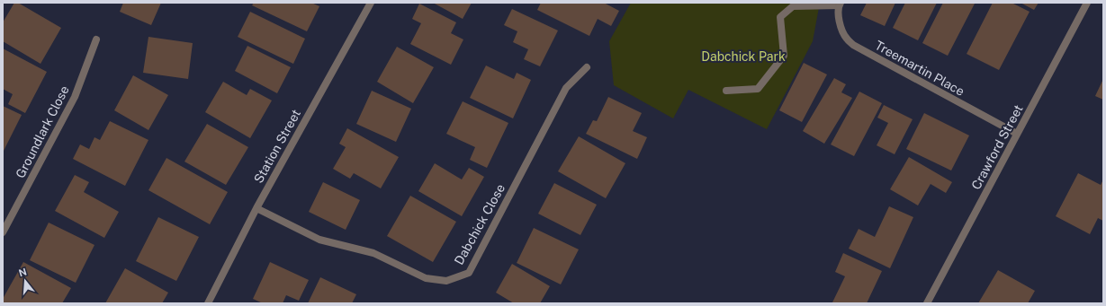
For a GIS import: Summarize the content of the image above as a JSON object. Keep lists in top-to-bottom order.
{
  "streets": {
    "street": [
      "Treemartin Place",
      "Groundlark Close",
      "Station Street",
      "Crawford Street",
      "Dabchick Close"
    ]
  },
  "crossings": [
    ["Treemartin Place", "Crawford Street"],
    ["Station Street", "Dabchick Close"]
  ],
  "parks": ["Dabchick Park"],
  "north": "top"
}
